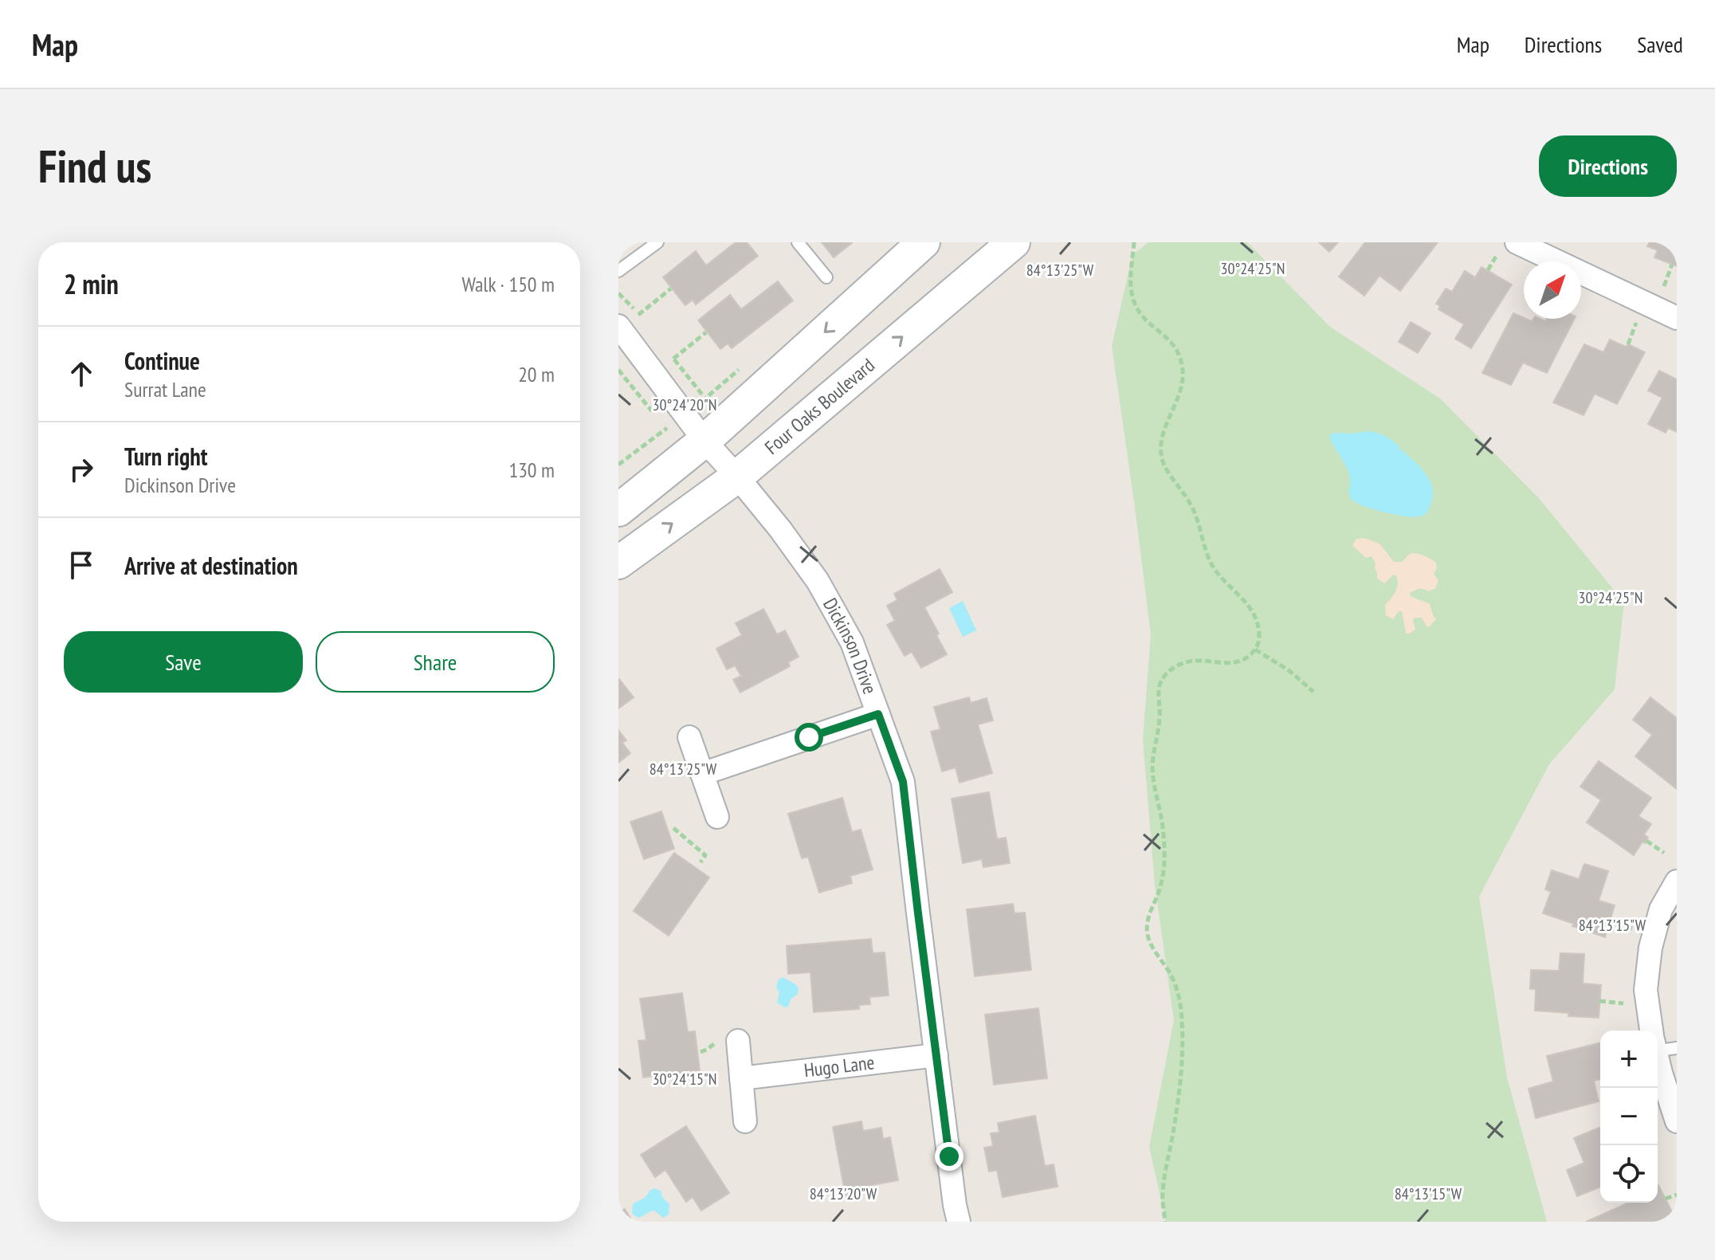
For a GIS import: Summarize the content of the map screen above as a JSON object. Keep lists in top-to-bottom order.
{
  "streets": {
    "street": ["Four Oaks Boulevard", "Dickinson Drive", "Hugo Lane"]
  },
  "crossings": [
    ["Four Oaks Boulevard", "Dickinson Drive"],
    ["Dickinson Drive", "Hugo Lane"]
  ],
  "north": "top right",
  "page": {
    "header": "Map",
    "nav": ["Map", "Directions", "Saved"],
    "buttons": [
      "Directions",
      ["Save", "Share"]
    ],
    "title": "Find us",
    "heading": ["2 min", "Walk · 150 m"],
    "list": [
      ["Continue", "Surrat Lane", "20 m"],
      ["Turn right", "Dickinson Drive", "130 m"],
      "Arrive at destination"
    ],
    "map_buttons": ["+", "−"]
  },
  "coordinates": [
    "30°24'25\"N",
    "84°13'25\"W",
    "30°24'20\"N",
    "84°13'15\"W",
    "30°24'15\"N",
    "84°13'20\"W"
  ]
}
